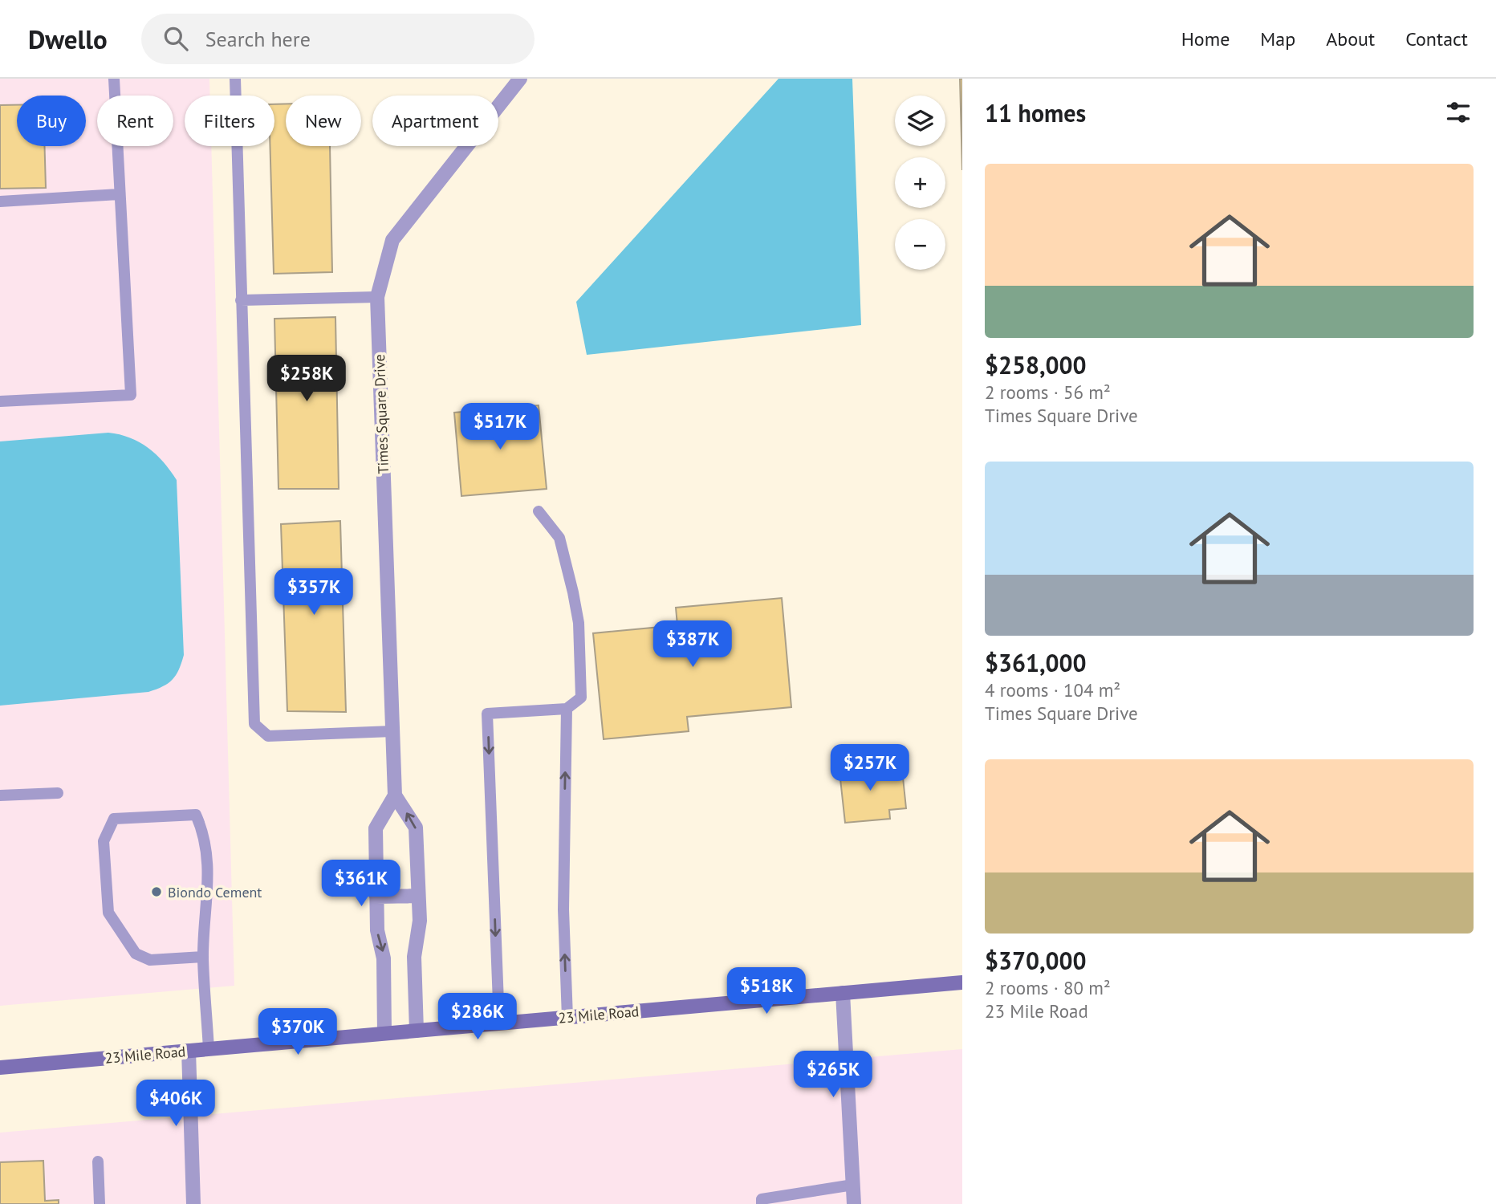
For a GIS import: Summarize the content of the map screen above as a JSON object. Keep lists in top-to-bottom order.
{
  "streets": {
    "main road": ["23 Mile Road"],
    "street": ["Times Square Drive"]
  },
  "places": ["Biondo Cement"],
  "page": {
    "header": "Dwello",
    "search": "Search here",
    "nav": [
      "Home",
      "Map",
      "About",
      "Contact"
    ],
    "heading": "11 homes",
    "map_buttons": ["+", "−"],
    "chip": [
      "Buy",
      "Rent",
      "Filters",
      "New",
      "Apartment"
    ],
    "list": [
      {
        "name": "$258,000",
        "note": "2 rooms · 56 m² · Times Square Drive"
      },
      {
        "name": "$361,000",
        "note": "4 rooms · 104 m² · Times Square Drive"
      },
      {
        "name": "$370,000",
        "note": "2 rooms · 80 m² · 23 Mile Road"
      }
    ],
    "price": [
      "$258K",
      "$517K",
      "$357K",
      "$387K",
      "$257K",
      "$361K",
      "$518K",
      "$286K",
      "$370K",
      "$265K",
      "$406K"
    ]
  }
}
